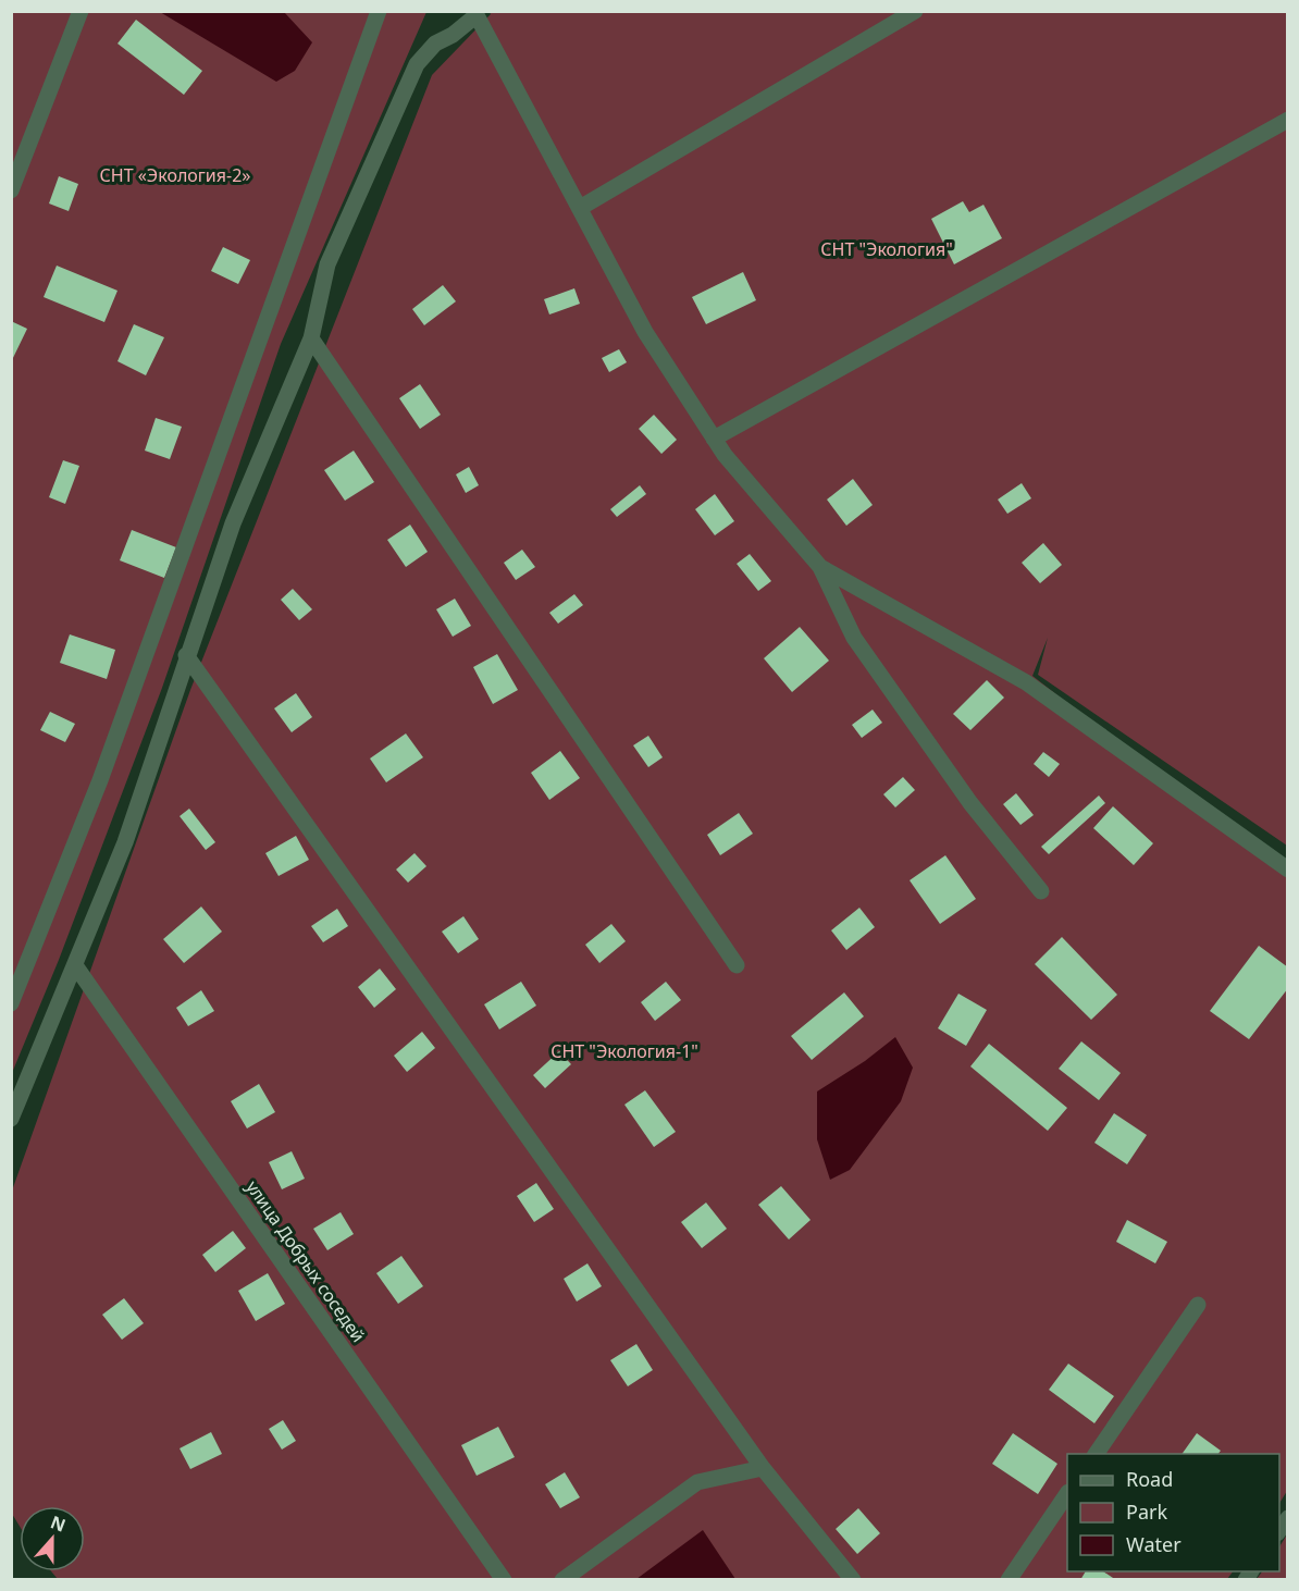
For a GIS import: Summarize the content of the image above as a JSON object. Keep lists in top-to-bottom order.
{
  "streets": {
    "street": ["улица Добрых соседей"]
  },
  "parks": ["СНТ «Экология-2»", "СНТ \"Экология\"", "СНТ \"Экология-1\""],
  "legend": ["Road", "Park", "Water"],
  "north": "top"
}
